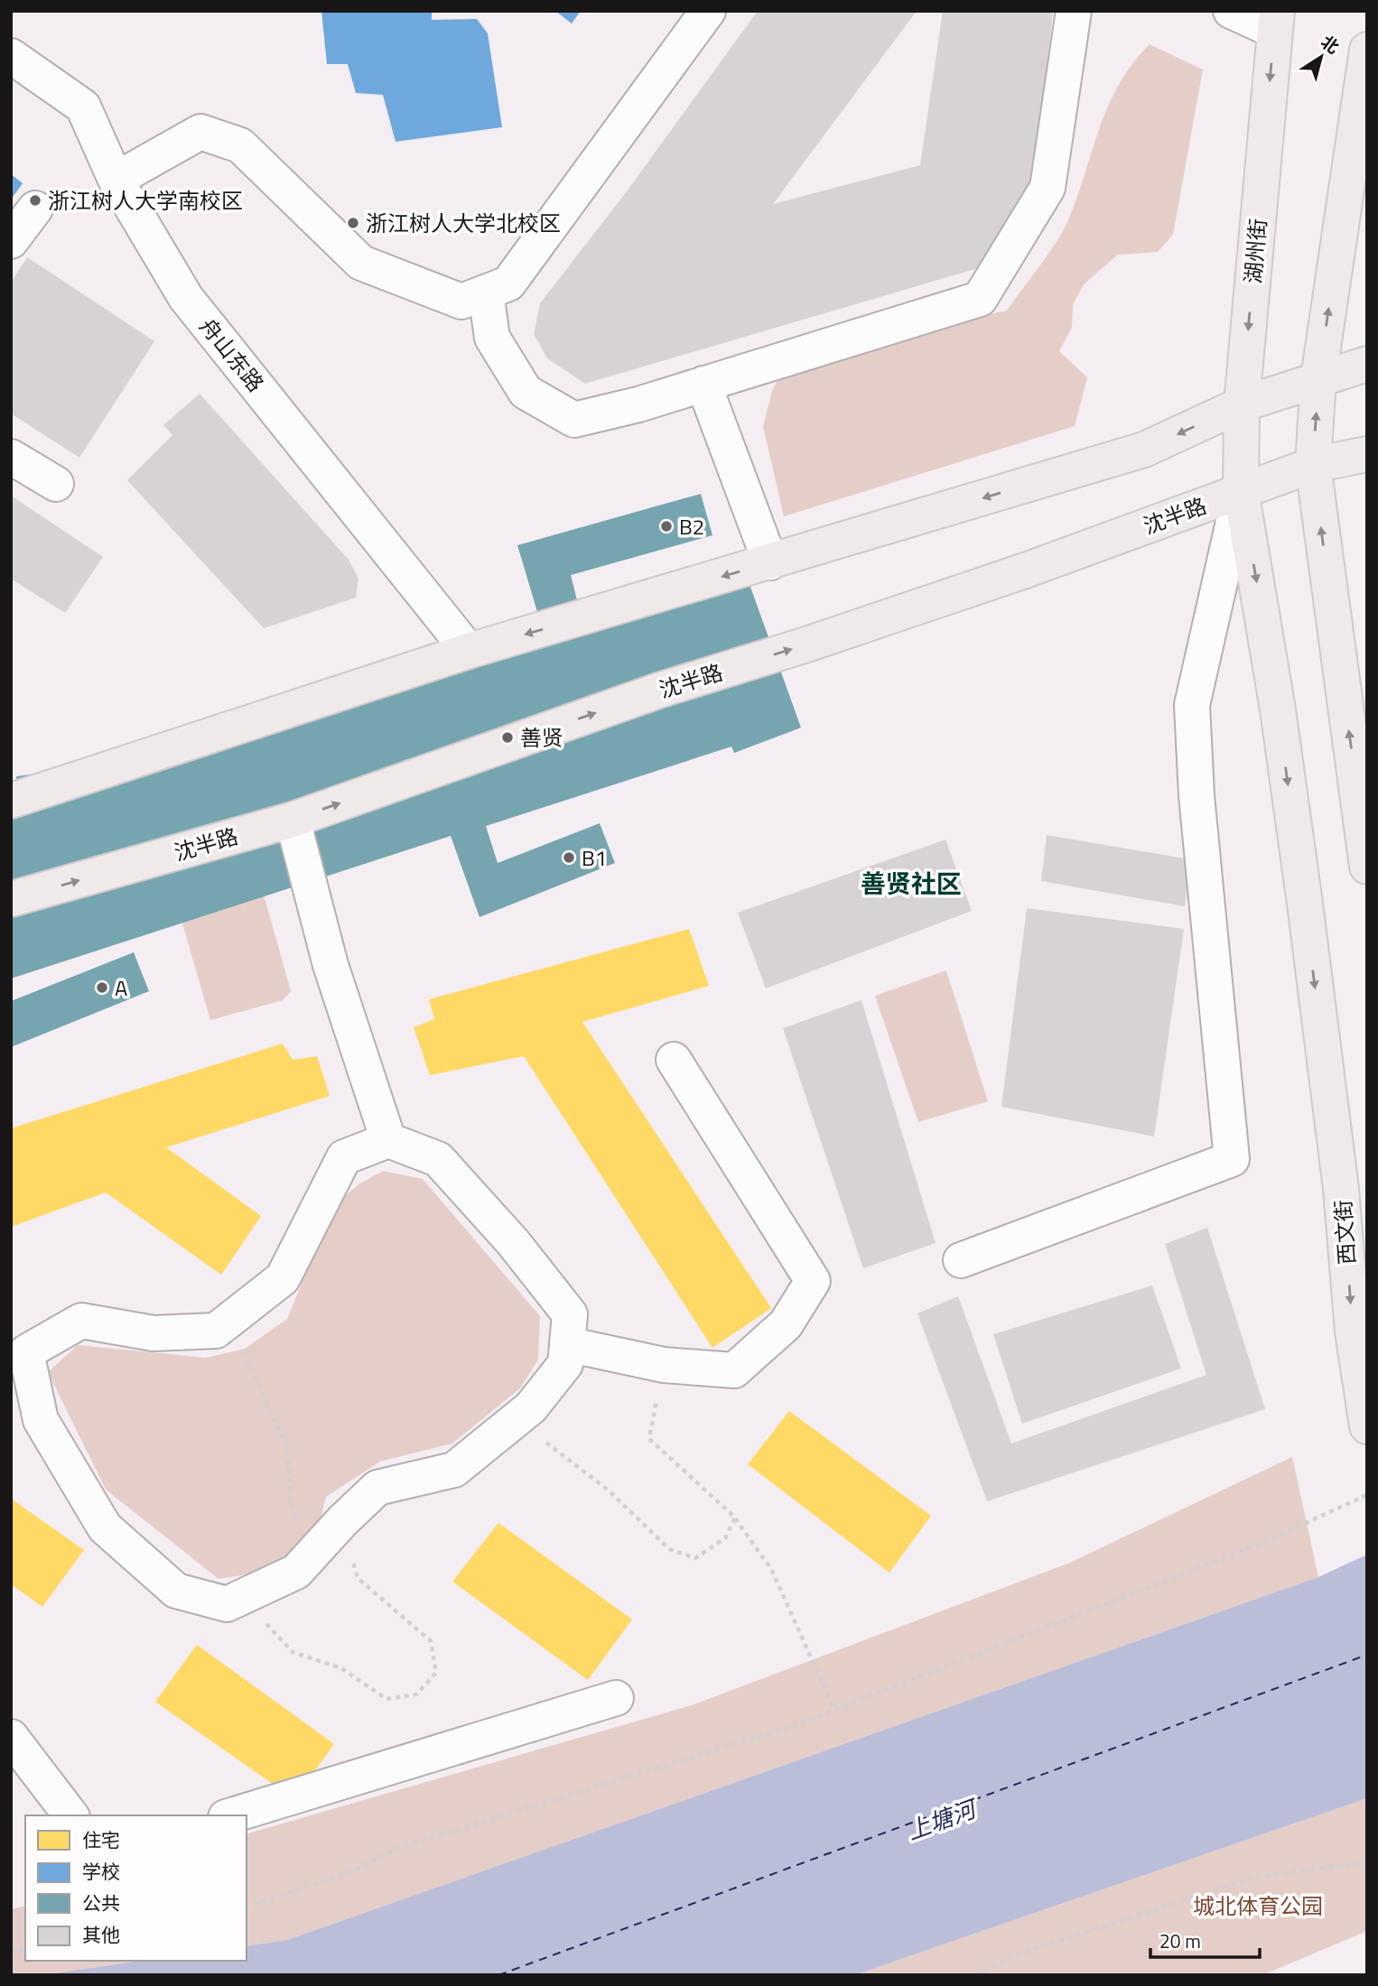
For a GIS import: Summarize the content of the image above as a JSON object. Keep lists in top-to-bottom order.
{
  "streets": {
    "main road": ["湖州街", "沈半路", "西文街"],
    "street": ["舟山东路"]
  },
  "crossings": [
    ["湖州街", "沈半路"],
    ["湖州街", "西文街"],
    ["沈半路", "西文街"]
  ],
  "districts": ["善贤社区"],
  "water": ["上塘河"],
  "parks": ["城北体育公园"],
  "places": [
    "浙江树人大学南校区",
    "浙江树人大学北校区",
    "B2",
    "善贤",
    "B1",
    "A"
  ],
  "legend": [
    "住宅",
    "学校",
    "公共",
    "其他"
  ],
  "scale_bar": "20 m",
  "north": "top right"
}
